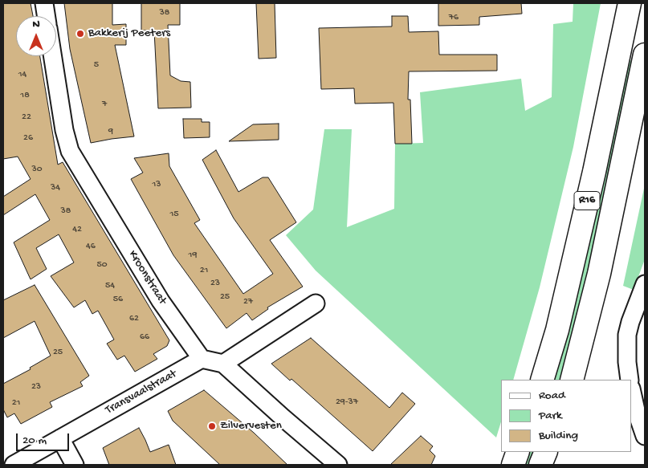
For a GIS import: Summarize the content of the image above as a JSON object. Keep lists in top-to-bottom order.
{
  "streets": {
    "main road": ["R16"],
    "street": ["Kroonstraat", "Transvaalstraat"]
  },
  "crossings": [
    ["Kroonstraat", "Transvaalstraat"]
  ],
  "places": ["Bakkerij Peeters", "Zilvervesten"],
  "house_numbers": [
    "38",
    "76",
    "5",
    "14",
    "18",
    "7",
    "22",
    "9",
    "26",
    "30",
    "13",
    "34",
    "38",
    "15",
    "42",
    "46",
    "19",
    "50",
    "21",
    "23",
    "54",
    "25",
    "56",
    "27",
    "62",
    "66",
    "25",
    "23",
    "29-37",
    "21"
  ],
  "legend": ["Road", "Park", "Building"],
  "scale_bar": "20 m",
  "north": "top"
}
